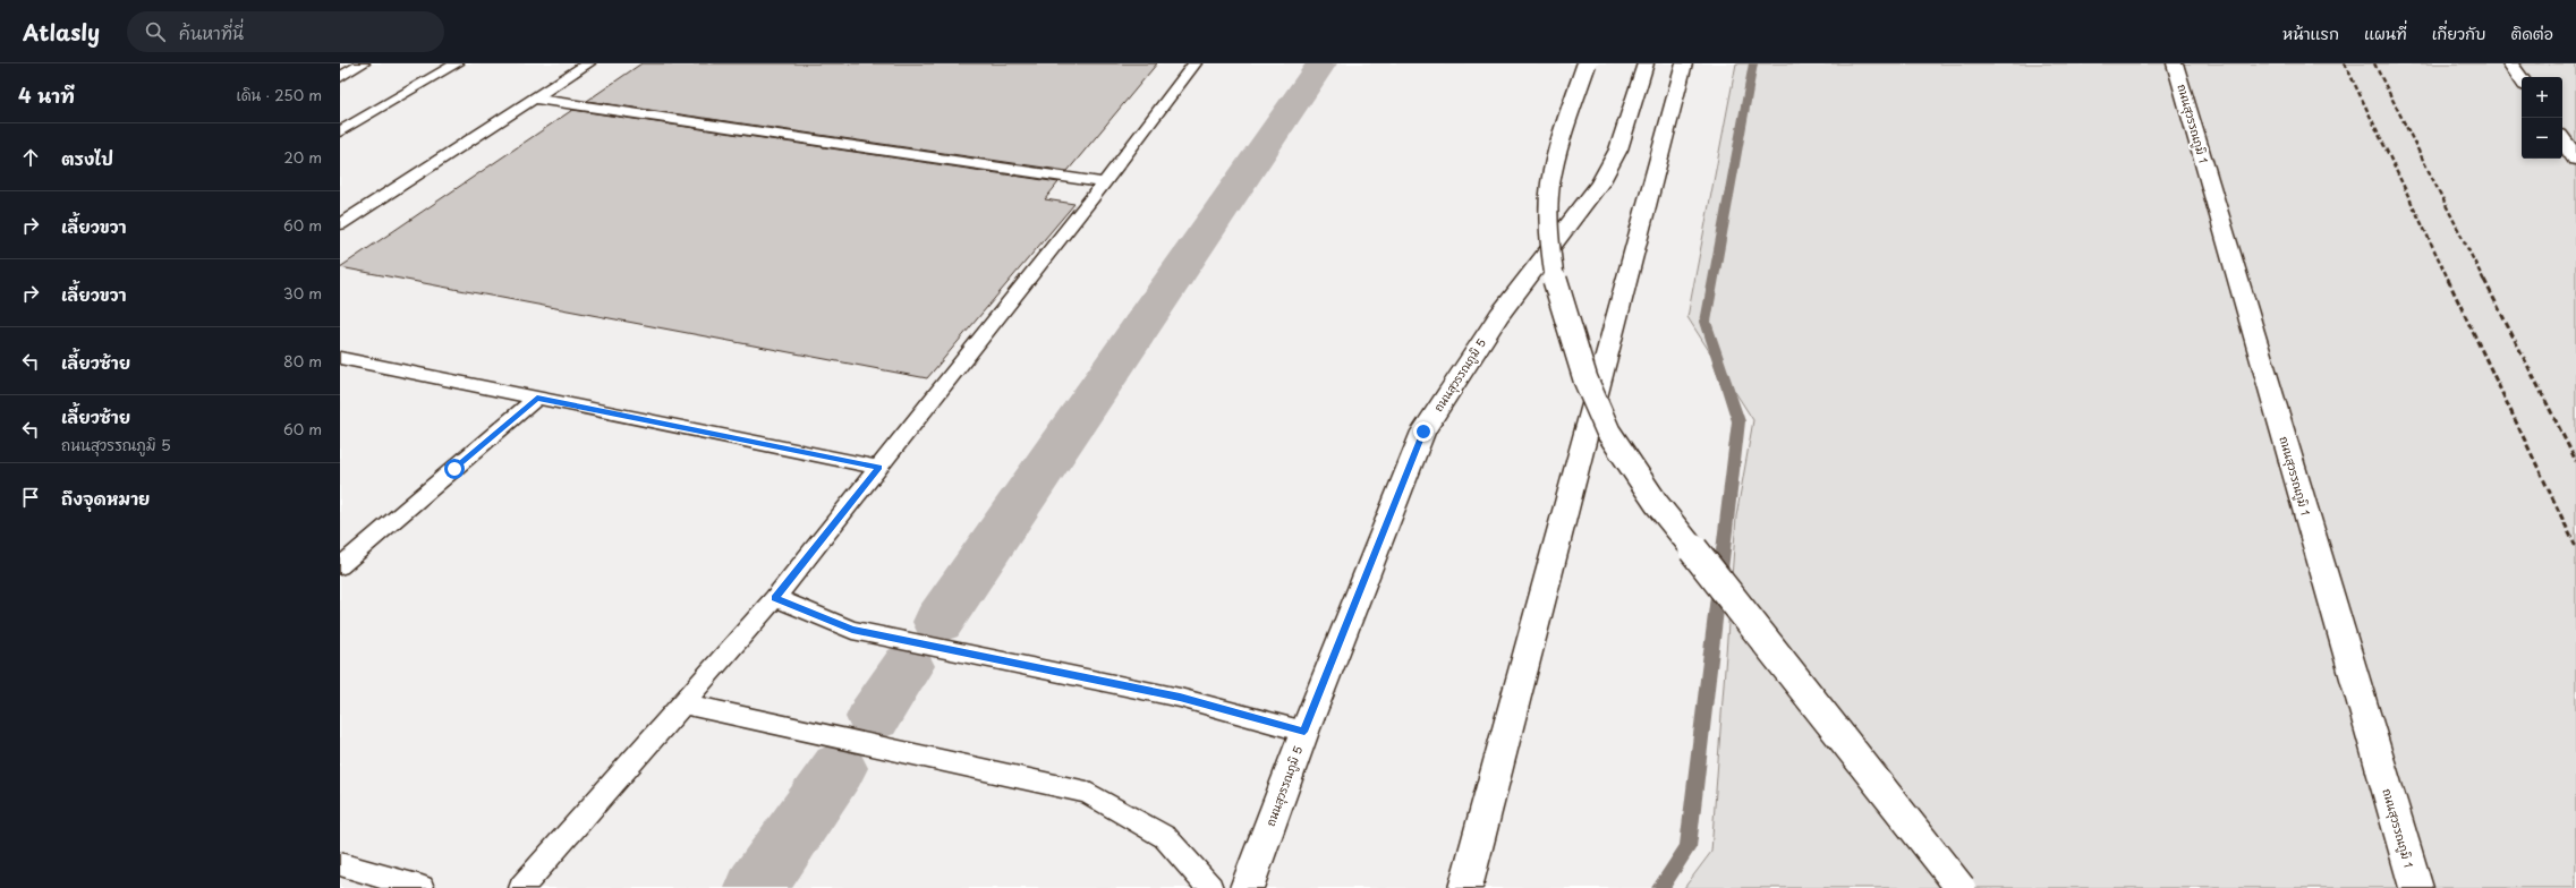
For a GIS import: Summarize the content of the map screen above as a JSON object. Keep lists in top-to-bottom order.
{
  "streets": {
    "main road": ["ถนนสุวรรณภูมิ 1", "ถนนสุวรรณภูมิ 5"]
  },
  "page": {
    "header": "Atlasly",
    "search": "ค้นหาที่นี่",
    "nav": [
      "หน้าแรก",
      "แผนที่",
      "เกี่ยวกับ",
      "ติดต่อ"
    ],
    "heading": ["4 นาที", "เดิน · 250 m"],
    "map_buttons": ["+", "−"],
    "list": [
      ["ตรงไป", "20 m"],
      ["เลี้ยวขวา", "60 m"],
      ["เลี้ยวขวา", "30 m"],
      ["เลี้ยวซ้าย", "80 m"],
      ["เลี้ยวซ้าย", "ถนนสุวรรณภูมิ 5", "60 m"],
      "ถึงจุดหมาย"
    ]
  }
}
